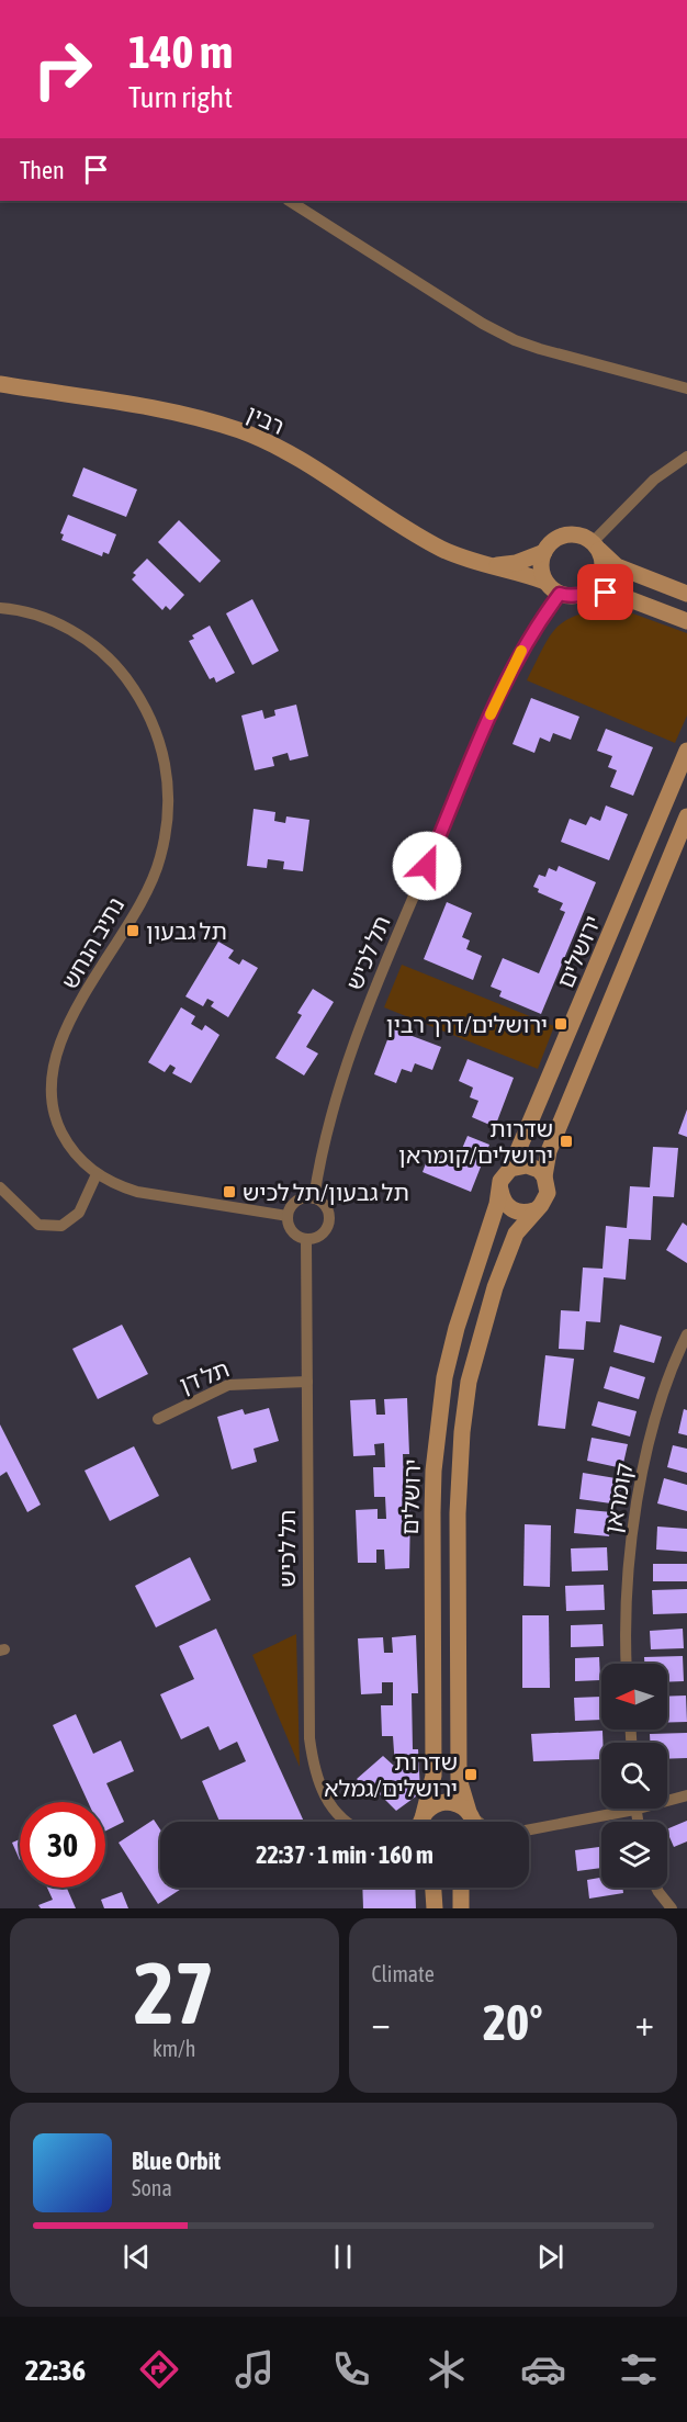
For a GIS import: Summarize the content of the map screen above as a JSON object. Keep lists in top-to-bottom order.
{
  "streets": {
    "main road": ["רבין", "ירושלים"],
    "street": [
      "נתיב הנחש",
      "תל לכיש",
      "תל דן",
      "קומראן"
    ]
  },
  "crossings": [
    ["רבין", "תל לכיש"],
    ["נתיב הנחש", "תל לכיש"],
    ["תל לכיש", "תל דן"]
  ],
  "places": {
    "transit": [
      "תל גבעון",
      "ירושלים/דרך רבין",
      "שדרות ירושלים/קומראן",
      "תל גבעון/תל לכיש",
      "שדרות ירושלים/גמלא"
    ]
  },
  "north": "left",
  "page": {
    "turn": ["140 m", "Turn right"],
    "then": "Then",
    "limit": "30",
    "trip": "22:37 · 1 min · 160 m",
    "tile": [
      ["27", "km/h"],
      "Climate"
    ],
    "heat": ["−", "20°", "+"],
    "song": ["Blue Orbit", "Sona"],
    "tabs": "22:36"
  }
}
